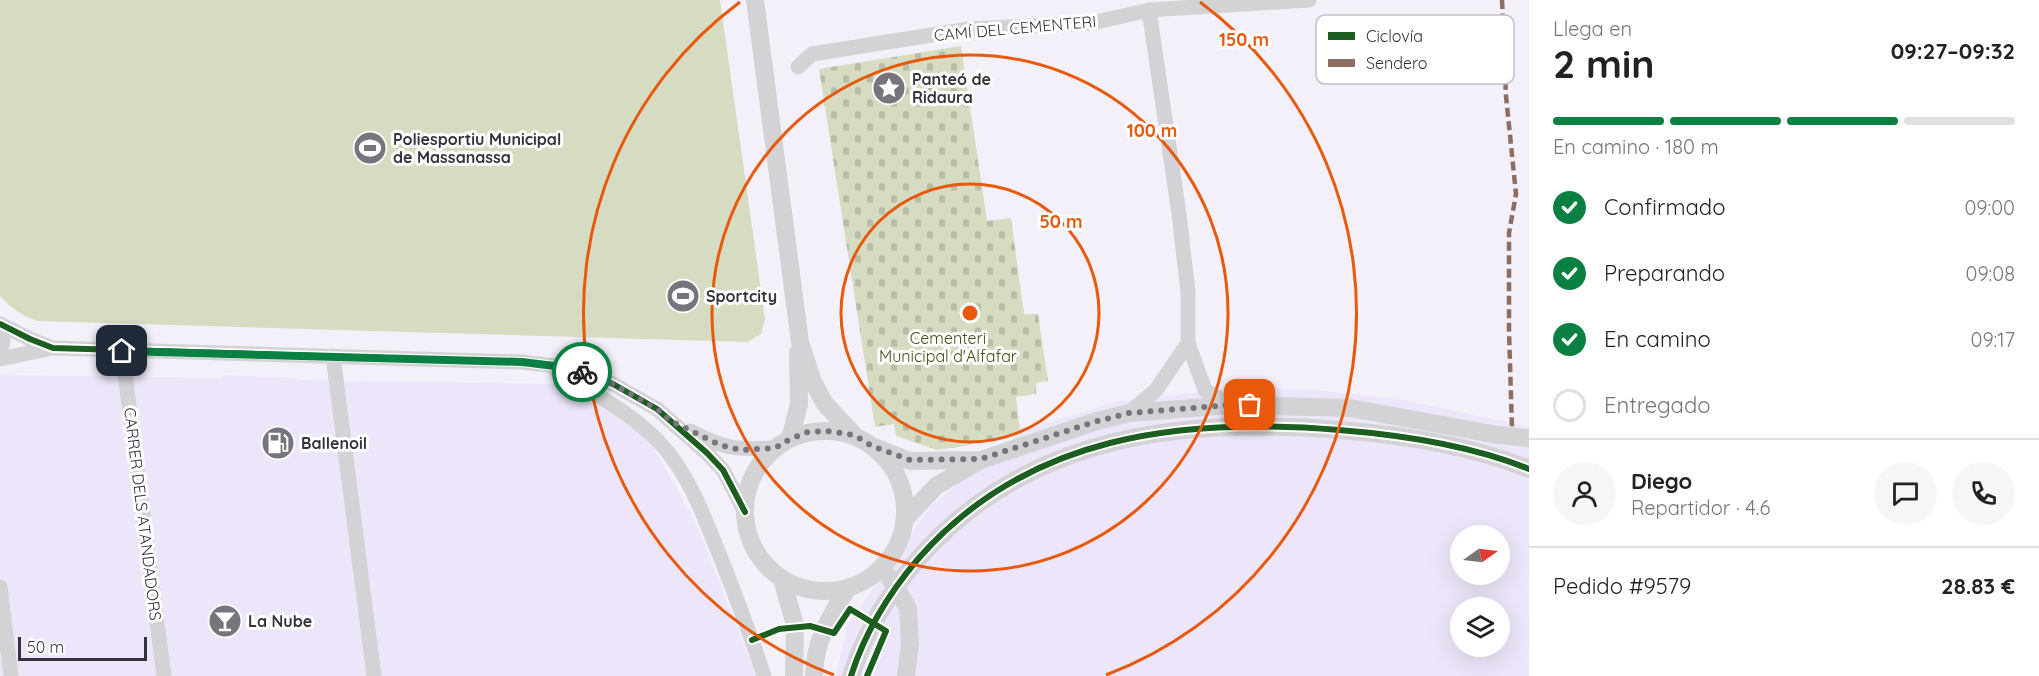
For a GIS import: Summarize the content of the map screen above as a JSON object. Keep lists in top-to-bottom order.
{
  "streets": {
    "street": ["CAMÍ DEL CEMENTERI", "CARRER DELS ATANDADORS"]
  },
  "parks": ["Cementeri Municipal d'Alfafar"],
  "places": {
    "place": ["Panteó de Ridaura"],
    "sports": ["Poliesportiu Municipal de Massanassa", "Sportcity"],
    "fuel station": ["Ballenoil"],
    "bar": ["La Nube"]
  },
  "legend": ["Ciclovía", "Sendero"],
  "scale_bar": "50 m",
  "north": "right",
  "page": {
    "heading": ["2 min", "Llega en", "09:27–09:32"],
    "panel": [
      "Diego",
      "Repartidor · 4.6",
      "Pedido #9579",
      "28.83 €"
    ],
    "bar": "En camino · 180 m",
    "list": [
      ["Confirmado", "09:00"],
      ["Preparando", "09:08"],
      ["En camino", "09:17"],
      "Entregado"
    ],
    "scale": "50 m"
  },
  "rings": ["150 m", "100 m", "50 m"]
}
